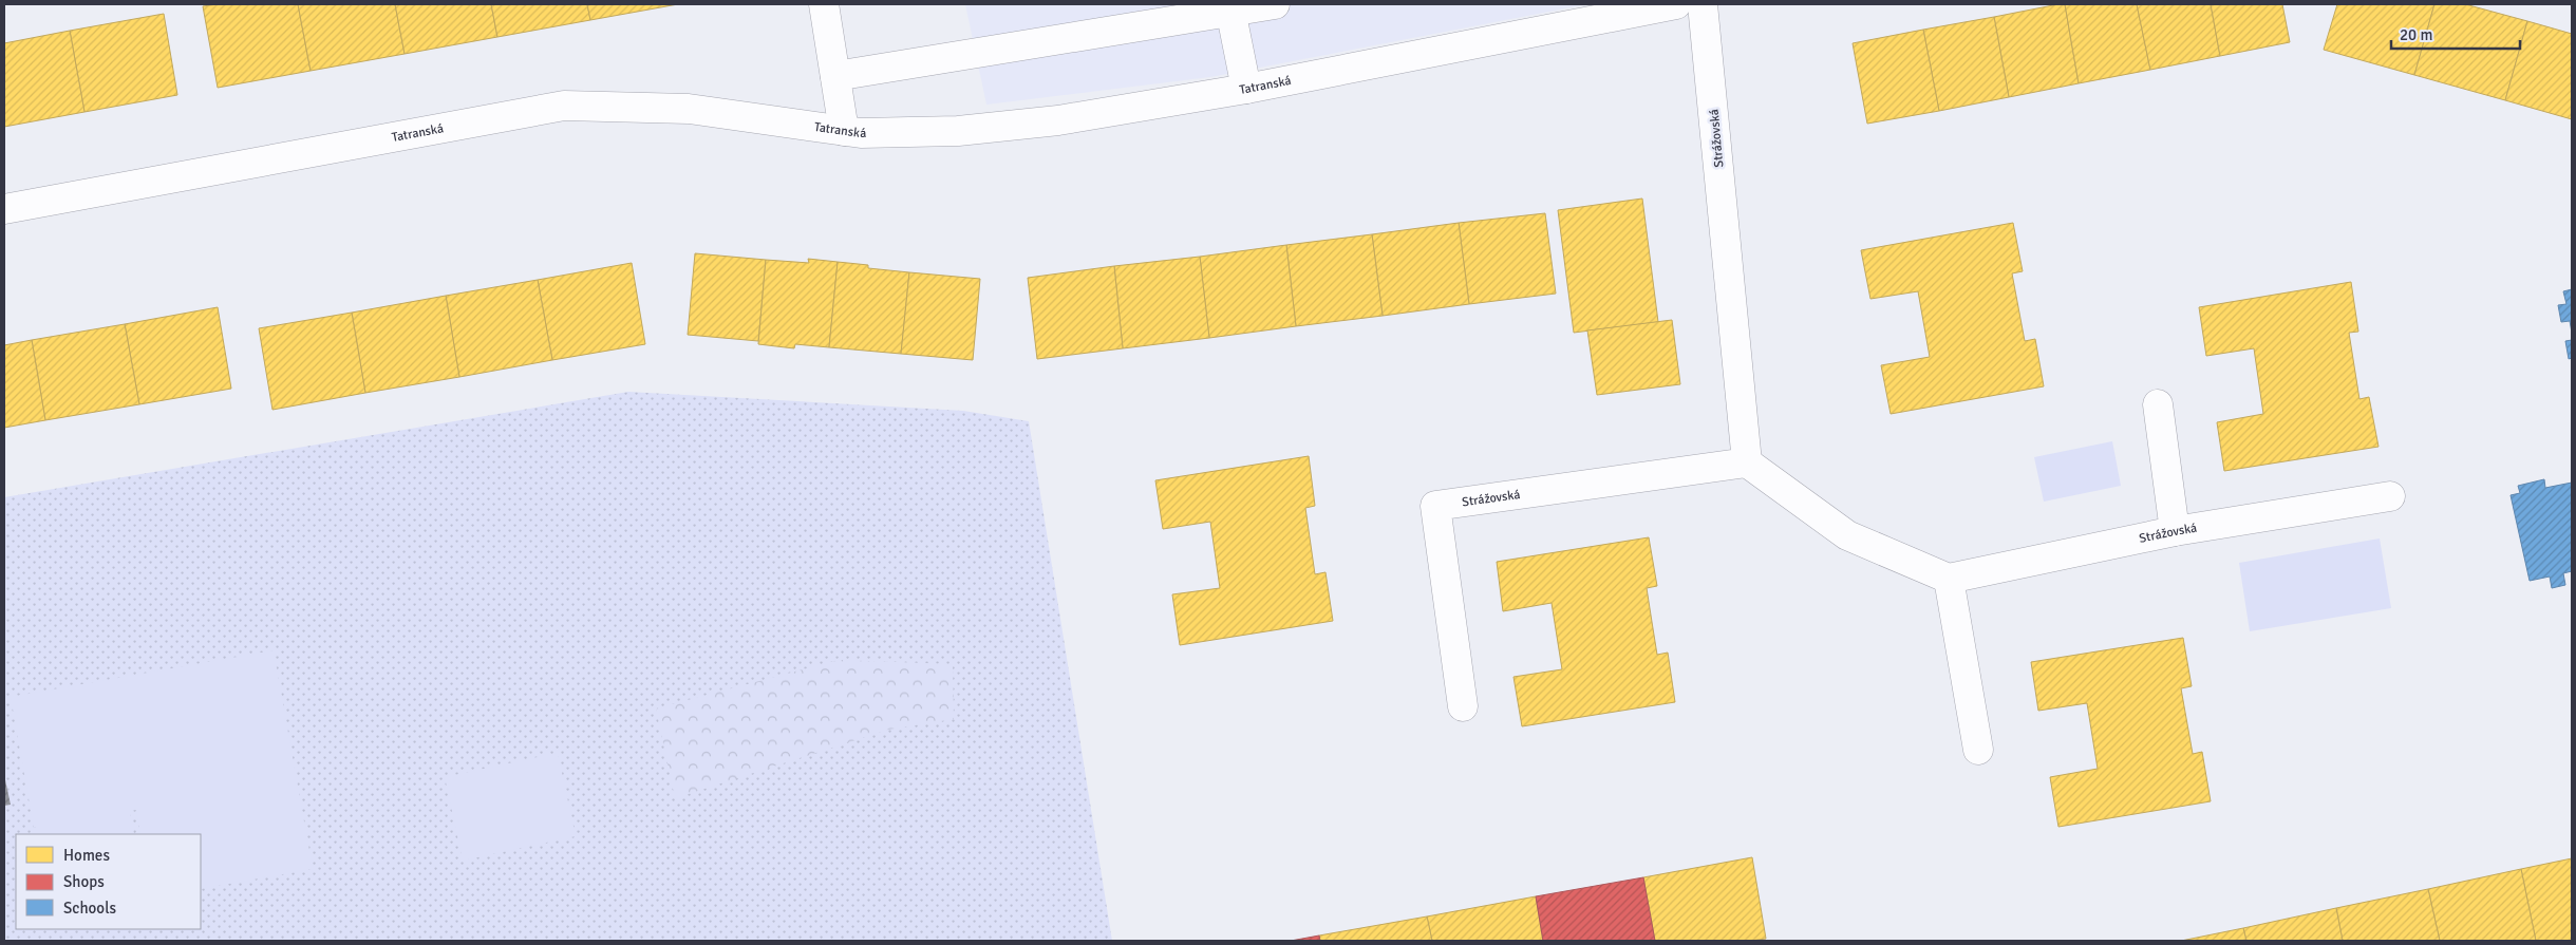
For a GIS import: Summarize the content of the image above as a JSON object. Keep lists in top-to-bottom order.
{
  "streets": {
    "street": ["Tatranská", "Strážovská"]
  },
  "legend": ["Homes", "Shops", "Schools"],
  "scale_bar": "20 m"
}
